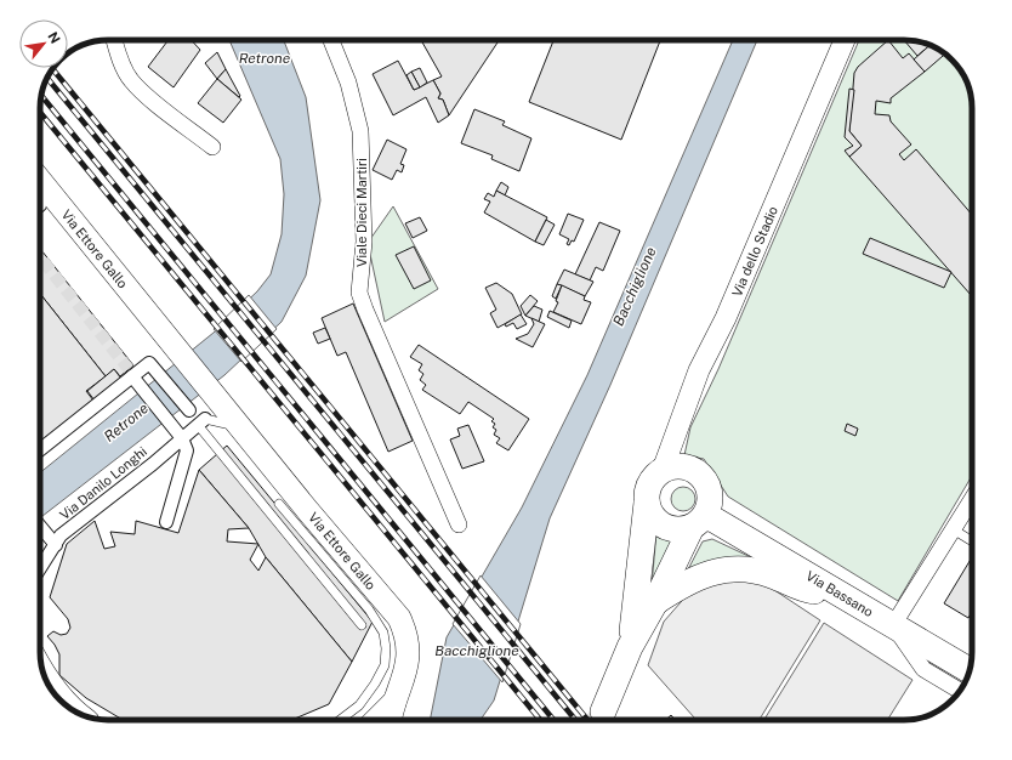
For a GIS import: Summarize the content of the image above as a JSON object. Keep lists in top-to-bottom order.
{
  "streets": {
    "main road": ["Via Ettore Gallo", "Via dello Stadio", "Via Bassano"],
    "street": ["Viale Dieci Martiri", "Via Danilo Longhi"]
  },
  "crossings": [
    ["Via dello Stadio", "Via Bassano"]
  ],
  "water": ["Retrone", "Bacchiglione"],
  "north": "top right"
}
